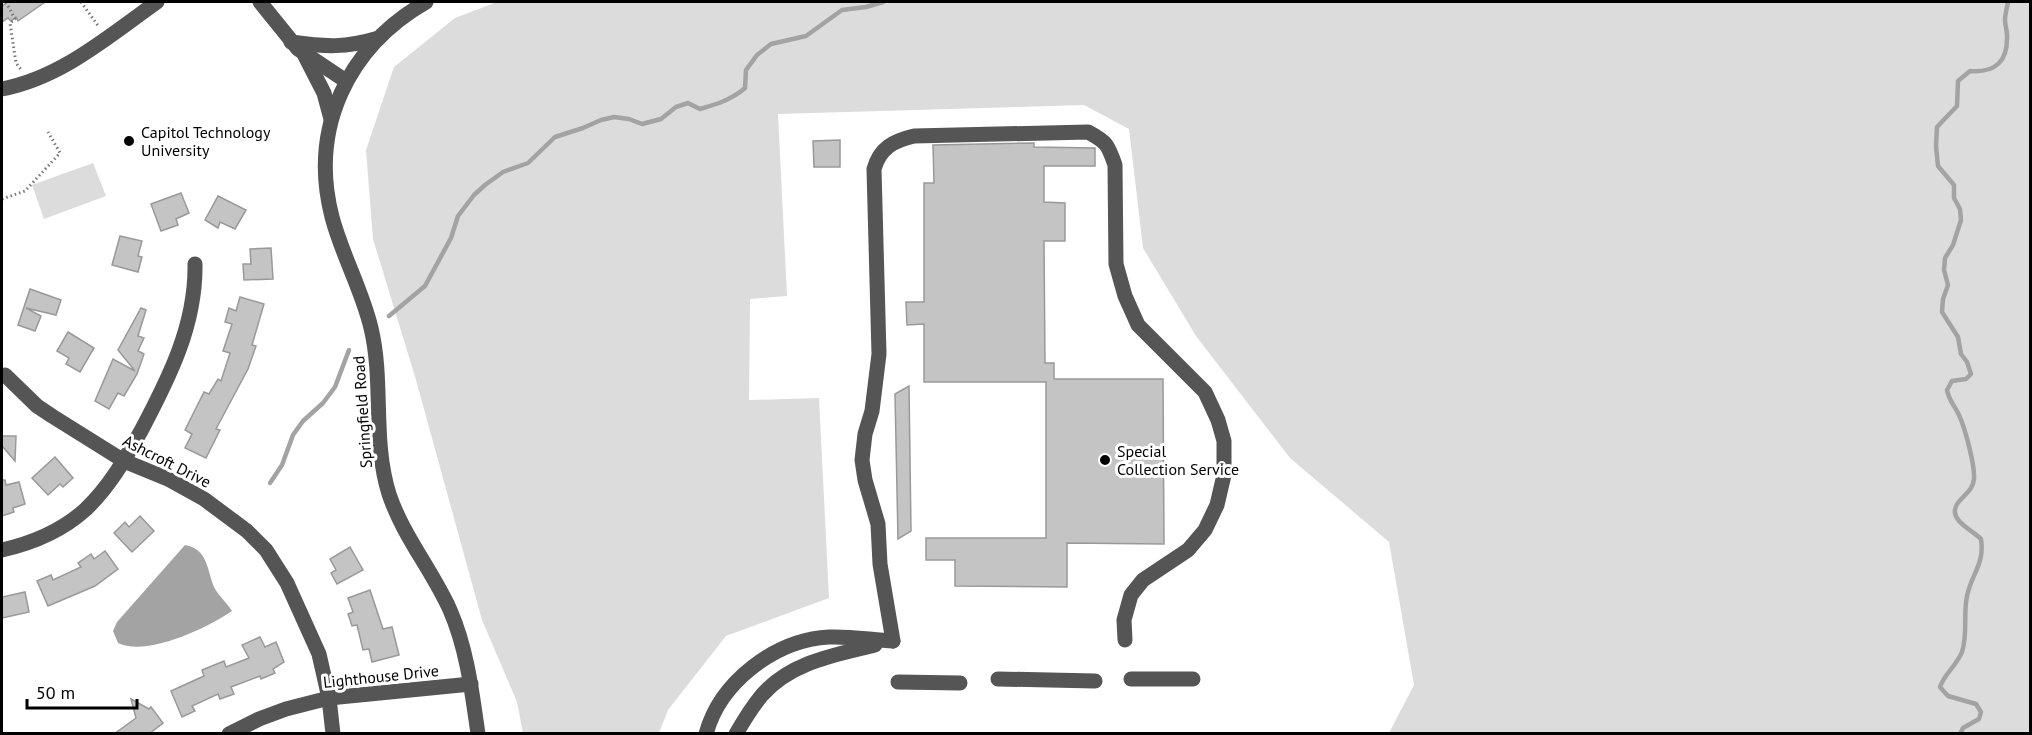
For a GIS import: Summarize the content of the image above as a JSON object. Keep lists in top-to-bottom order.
{
  "streets": {
    "street": ["Springfield Road", "Ashcroft Drive", "Lighthouse Drive"]
  },
  "crossings": [
    ["Springfield Road", "Lighthouse Drive"],
    ["Ashcroft Drive", "Lighthouse Drive"]
  ],
  "places": ["Capitol Technology University", "Special Collection Service"],
  "scale_bar": "50 m"
}
